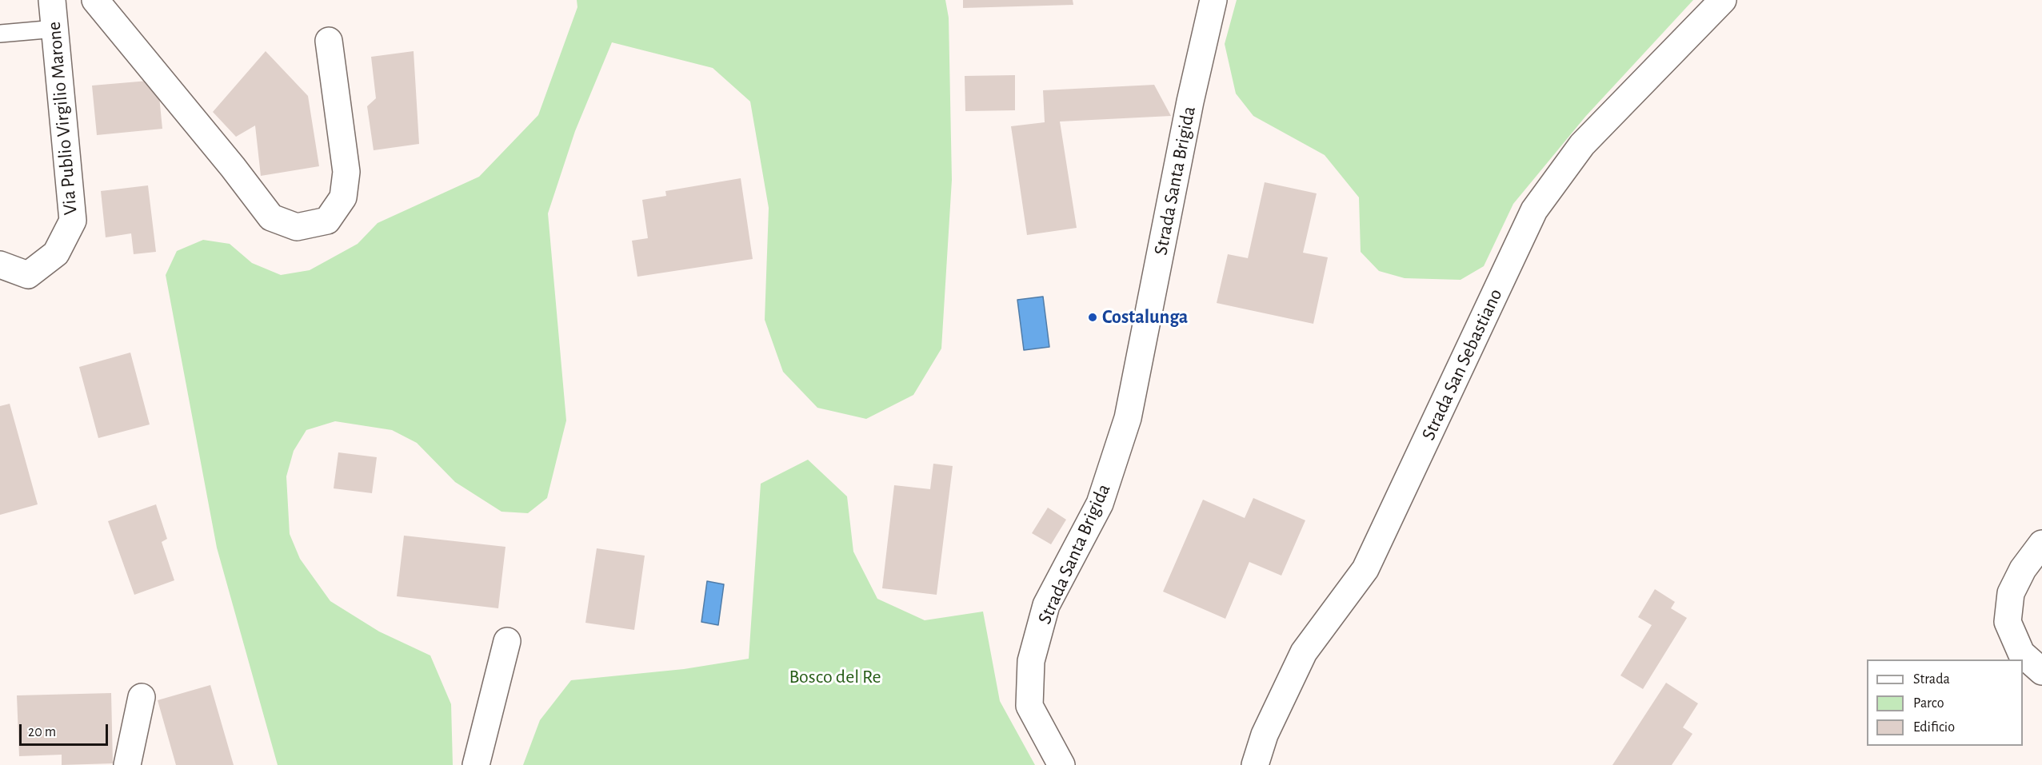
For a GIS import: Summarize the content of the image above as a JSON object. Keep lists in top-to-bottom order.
{
  "streets": {
    "street": ["Via Publio Virgilio Marone", "Strada Santa Brigida", "Strada San Sebastiano"]
  },
  "parks": ["Bosco del Re"],
  "places": ["Costalunga"],
  "legend": ["Strada", "Parco", "Edificio"],
  "scale_bar": "20 m"
}
